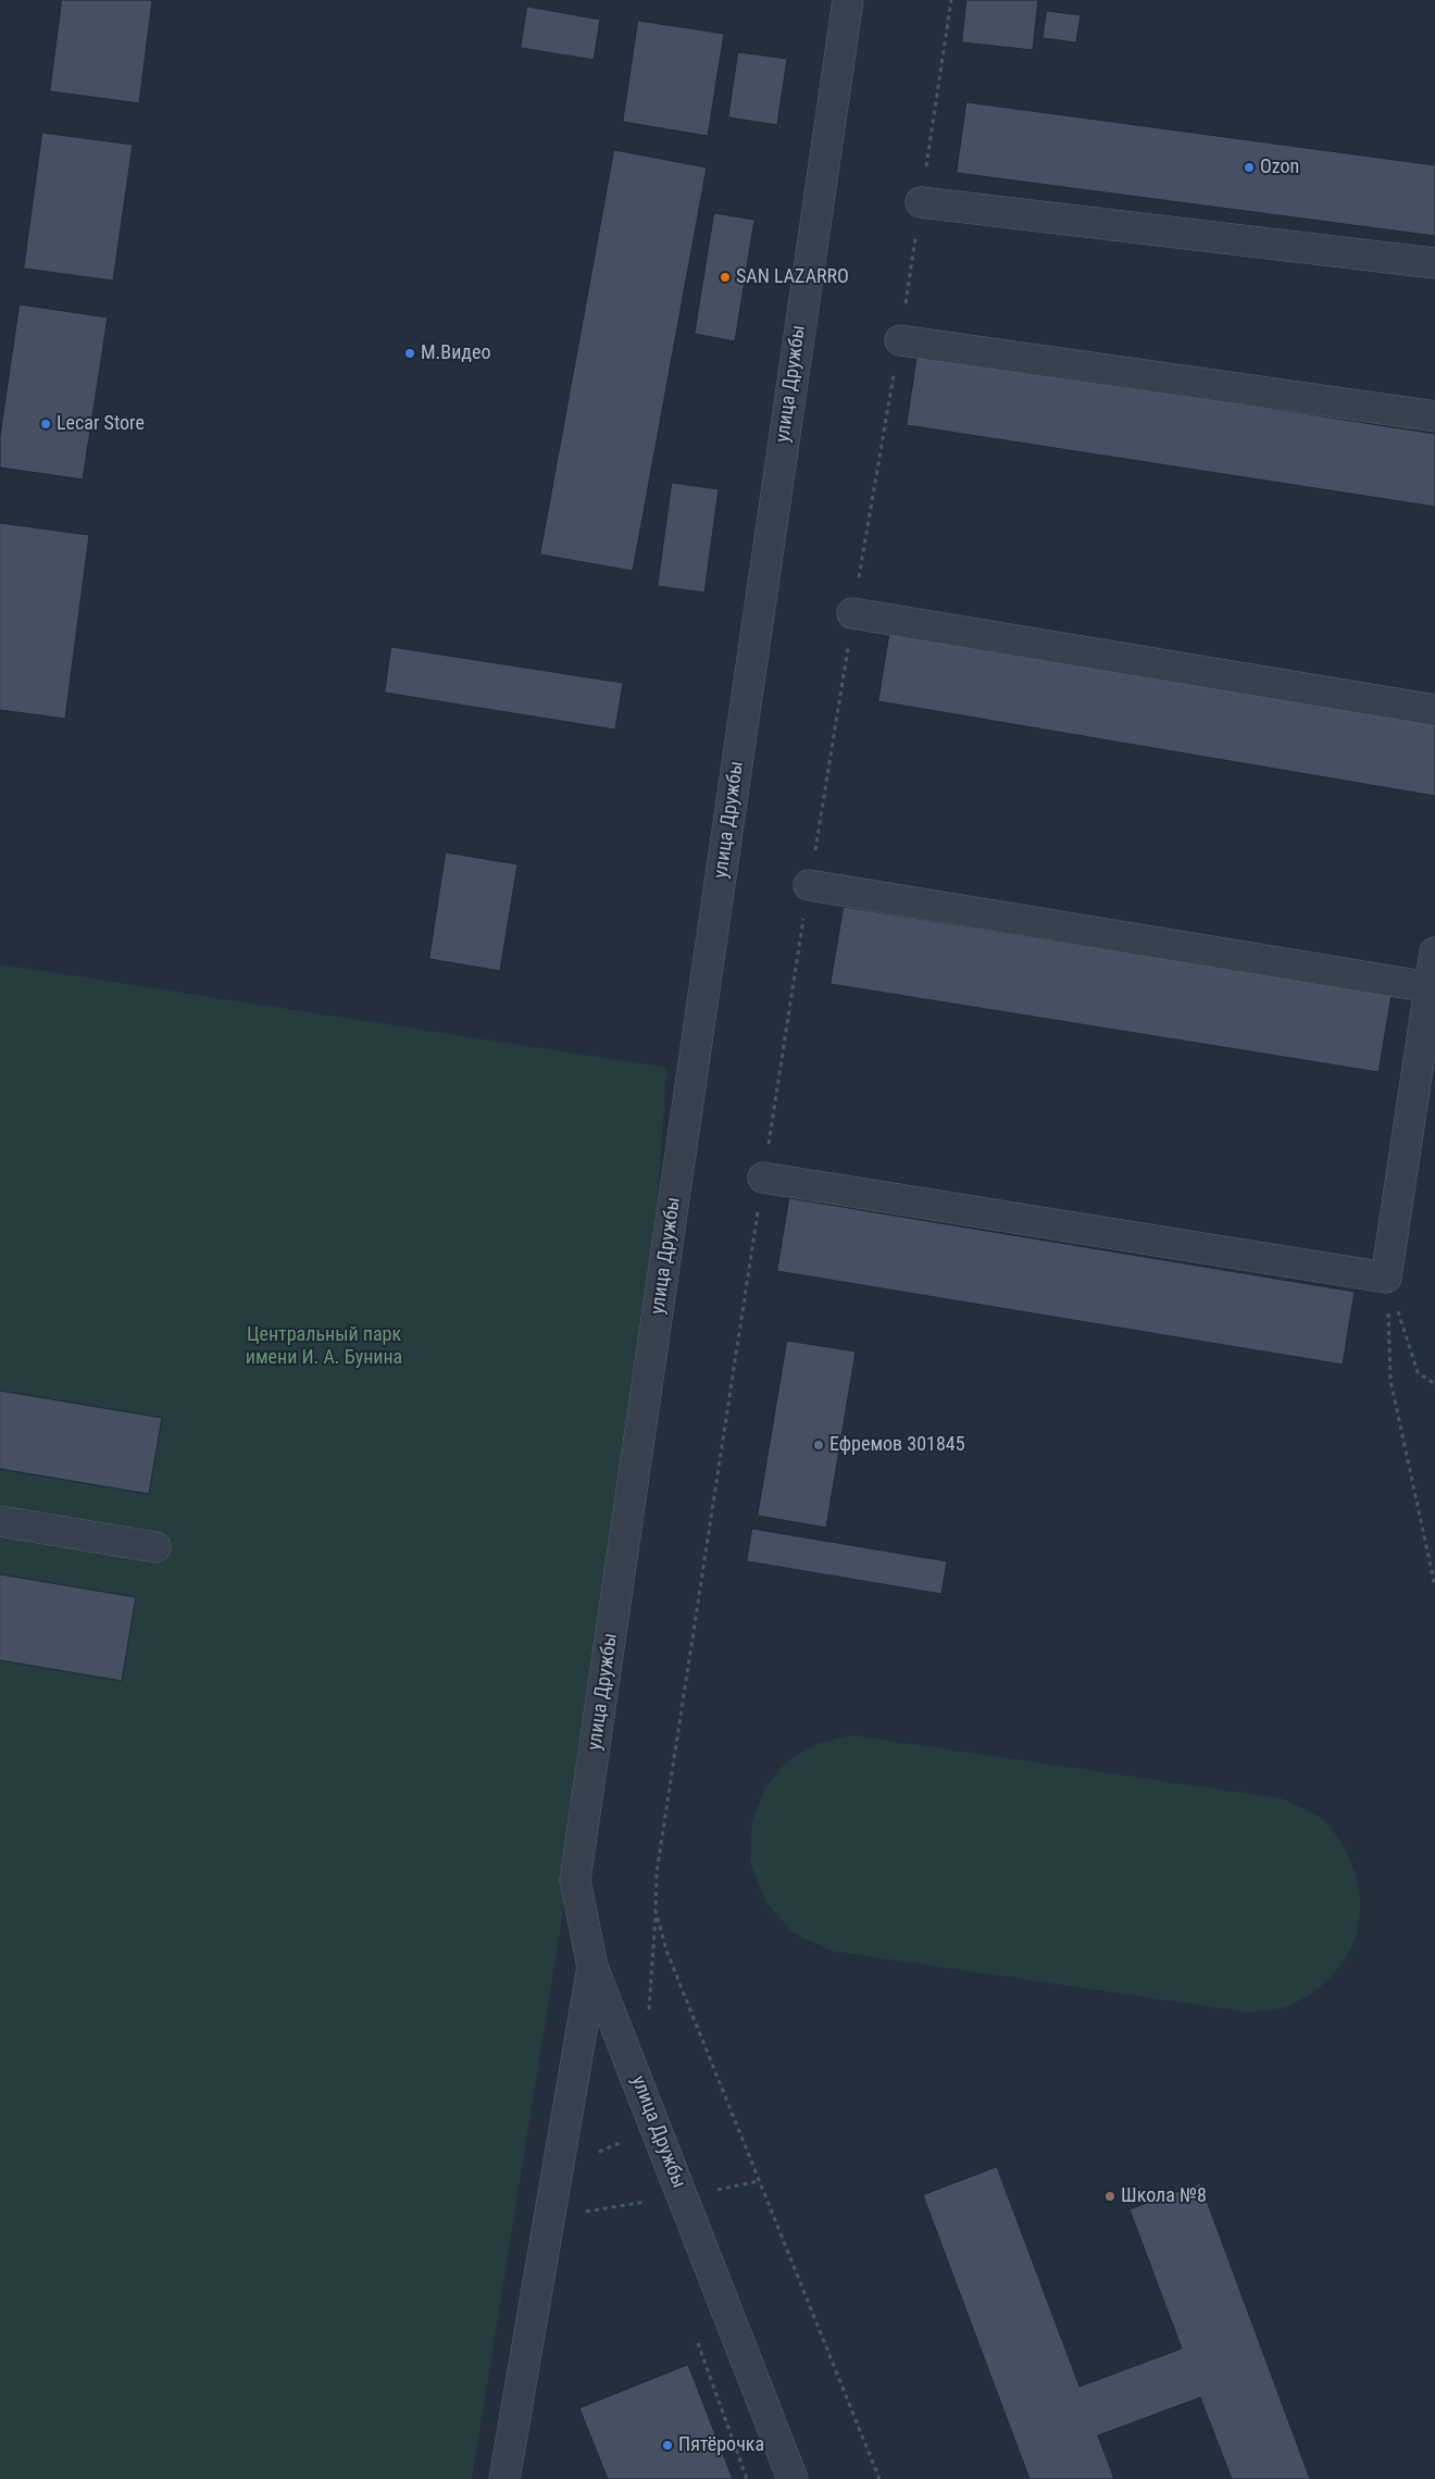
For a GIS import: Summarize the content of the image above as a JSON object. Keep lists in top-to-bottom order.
{
  "streets": {
    "street": ["улица Дружбы"]
  },
  "parks": ["Центральный парк имени И. А. Бунина"],
  "places": [
    "Ozon",
    "SAN LAZARRO",
    "М.Видео",
    "Lecar Store",
    "Ефремов 301845",
    "Школа №8",
    "Пятёрочка"
  ]
}
